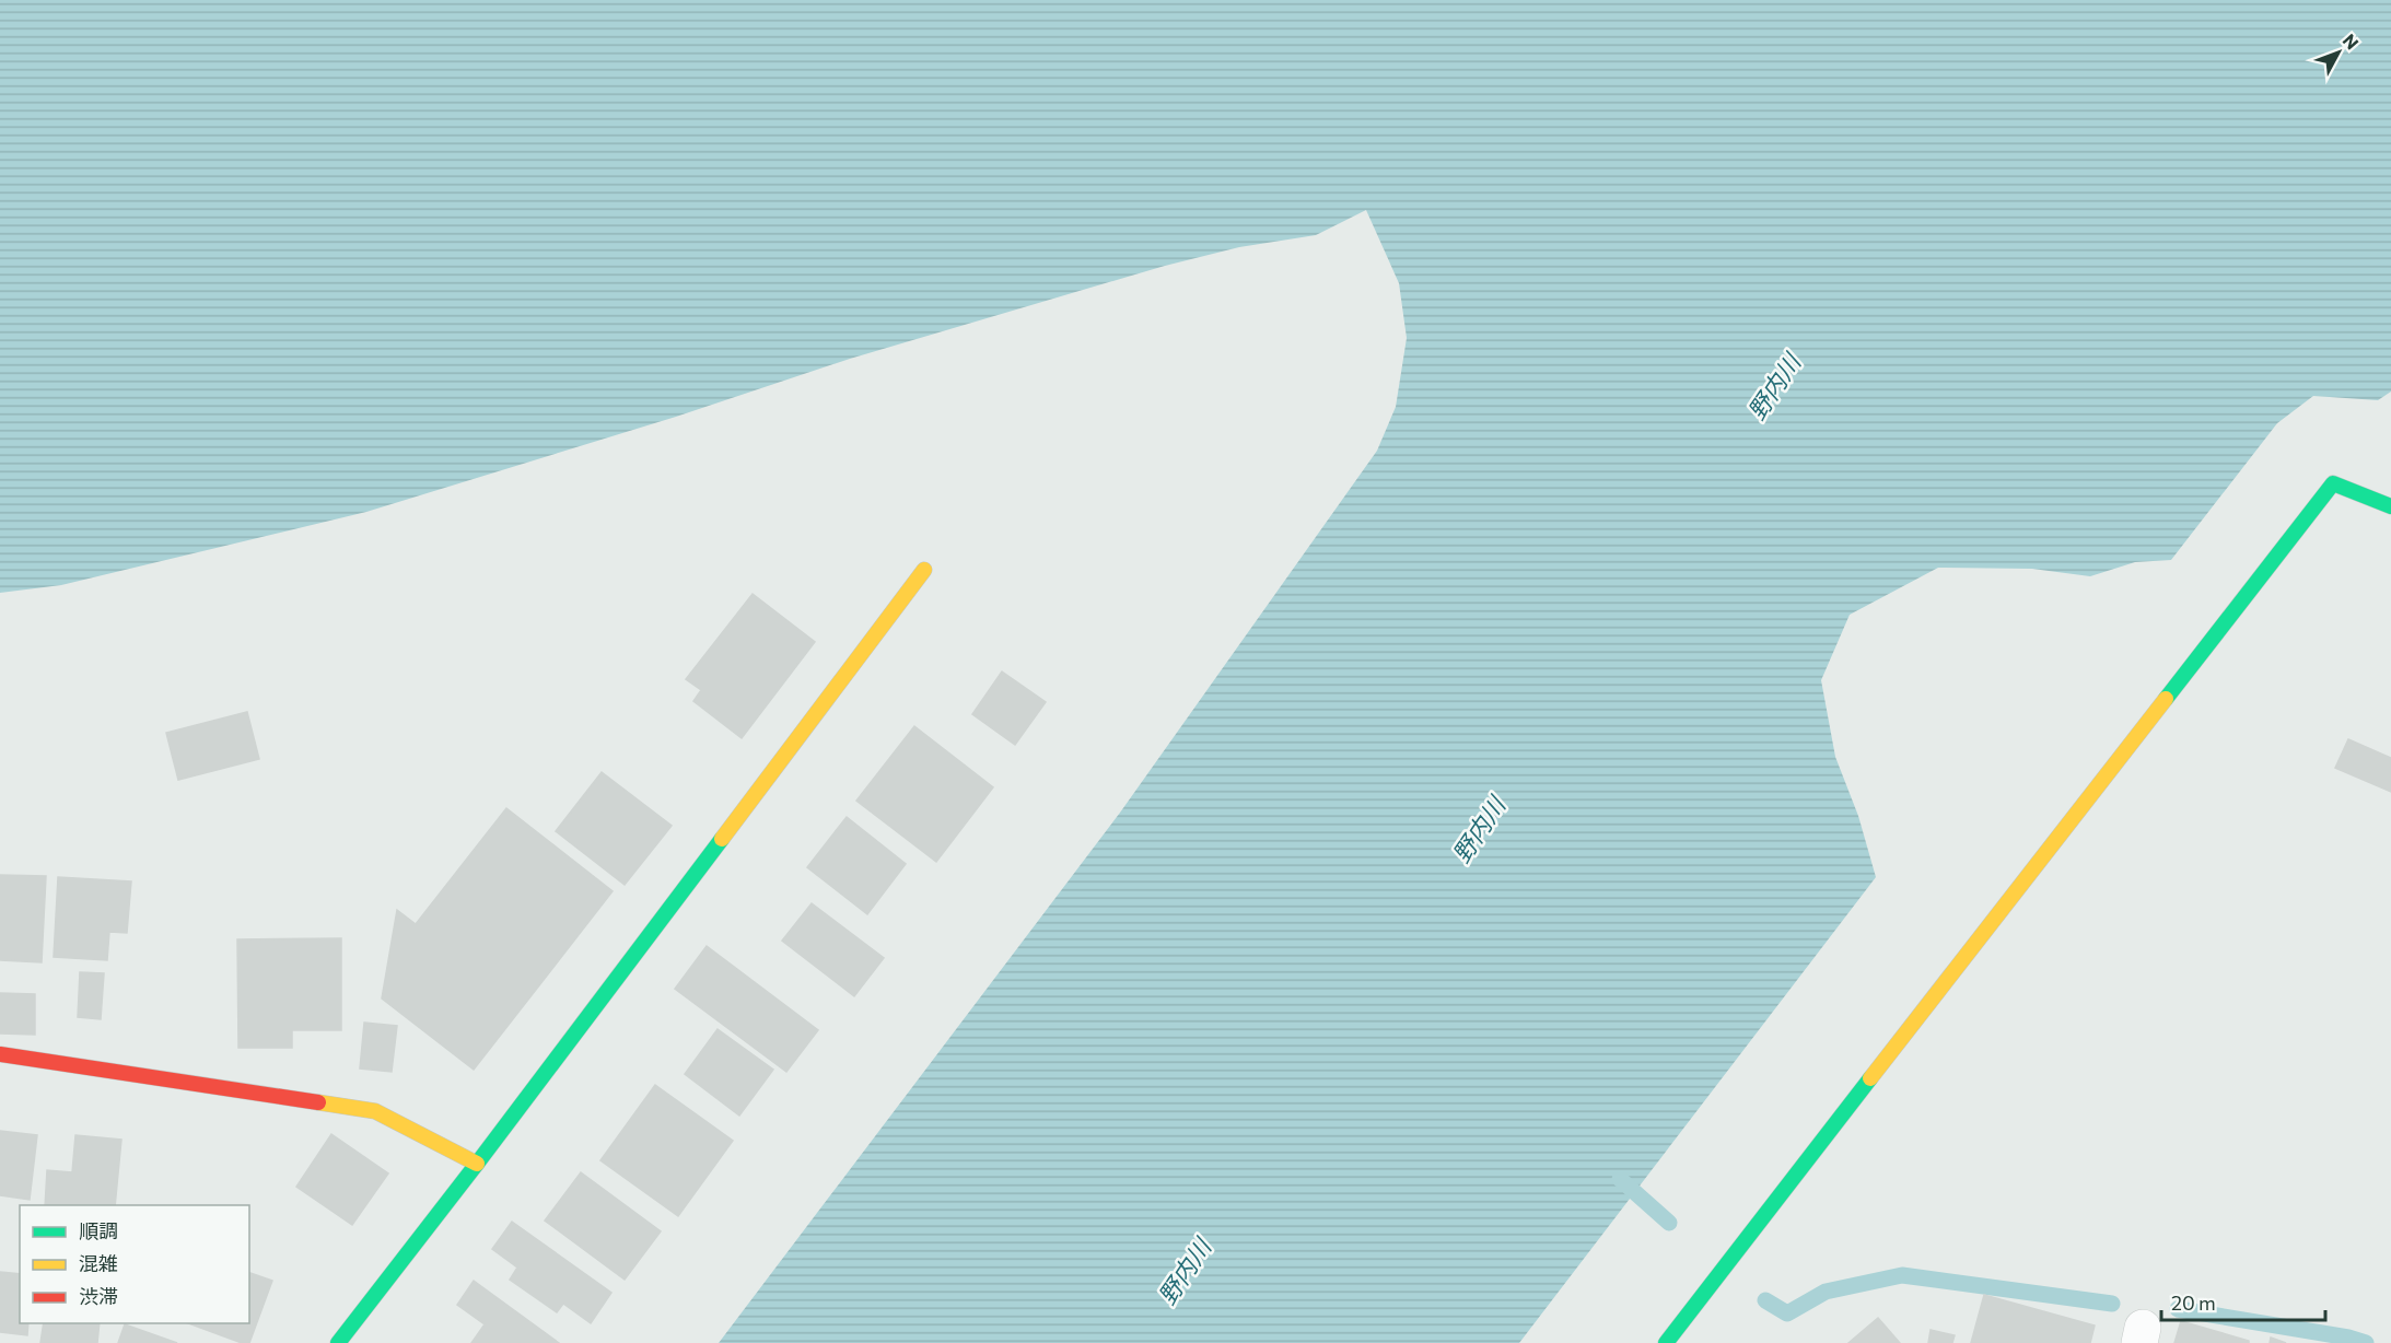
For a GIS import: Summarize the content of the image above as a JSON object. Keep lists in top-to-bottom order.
{
  "water": ["野内川"],
  "legend": ["順調", "混雑", "渋滞"],
  "scale_bar": "20 m",
  "north": "top right"
}
